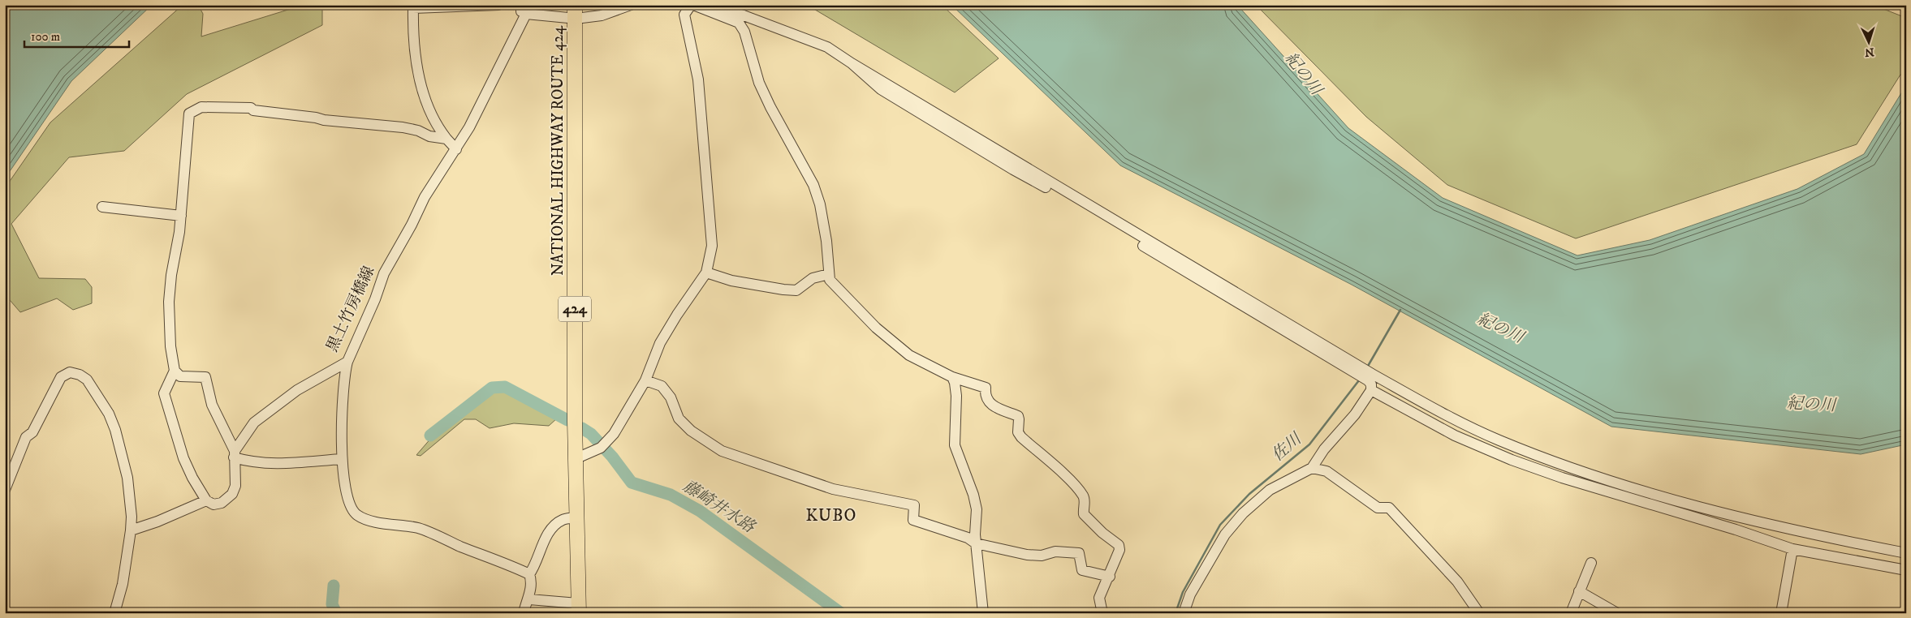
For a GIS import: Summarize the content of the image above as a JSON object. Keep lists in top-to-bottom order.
{
  "streets": {
    "highway": ["NATIONAL HIGHWAY ROUTE 424", "424"],
    "street": ["黒土竹房橋線"]
  },
  "districts": ["KUBO"],
  "water": ["紀の川", "佐川", "藤崎井水路"],
  "scale_bar": "100 m",
  "north": "bottom"
}
